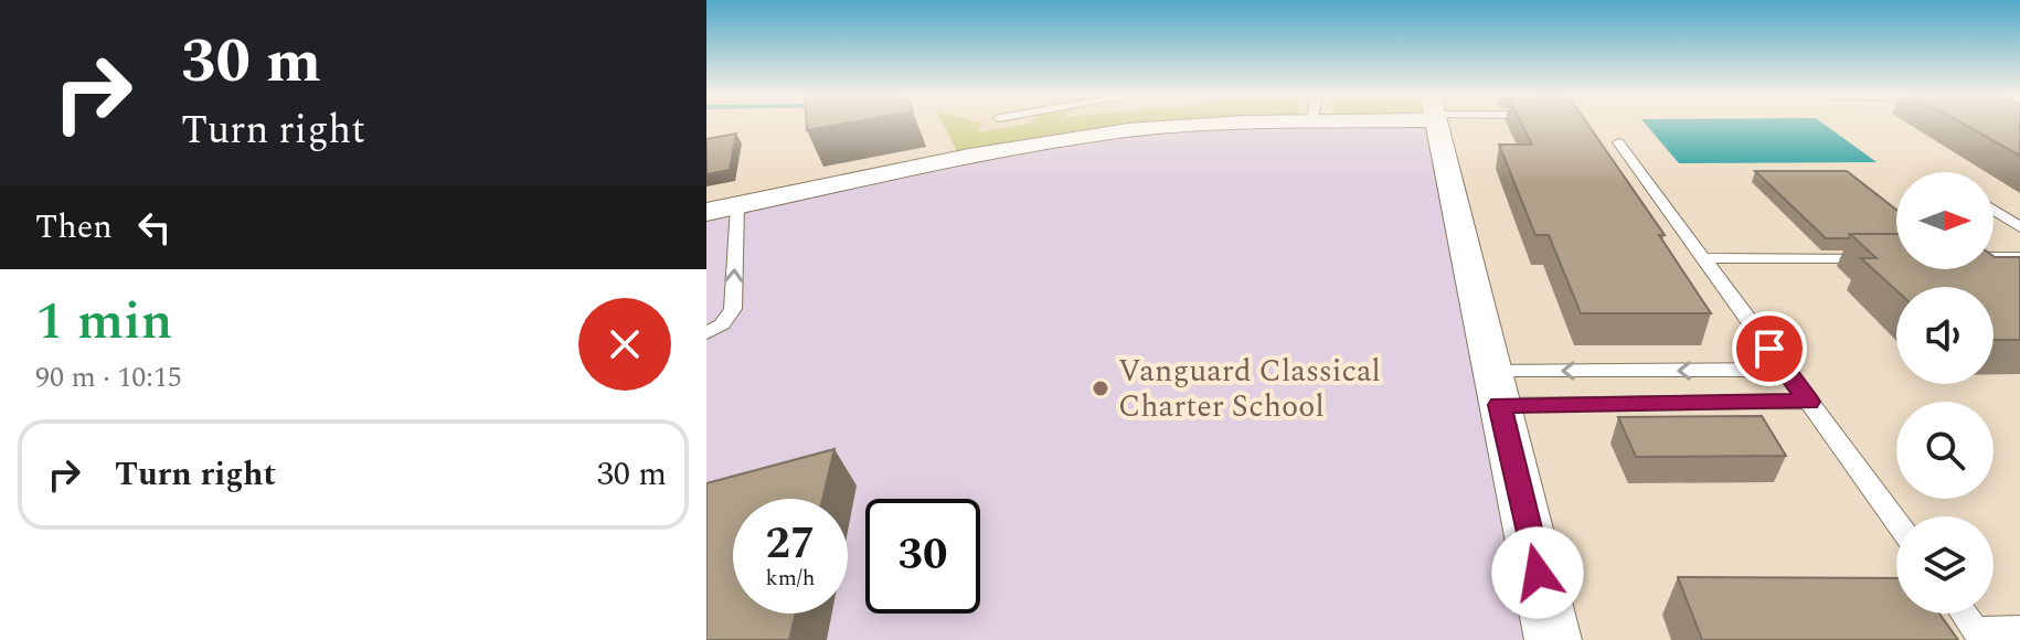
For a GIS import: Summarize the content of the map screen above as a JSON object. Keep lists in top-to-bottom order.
{
  "places": ["Vanguard Classical Charter School"],
  "north": "right",
  "page": {
    "turn": ["30 m", "Turn right"],
    "then": "Then",
    "heading": ["1 min", "90 m · 10:15"],
    "list": [
      {
        "name": "Turn right",
        "value": "30 m"
      }
    ],
    "speed": "27 km/h",
    "limit": "30"
  }
}
